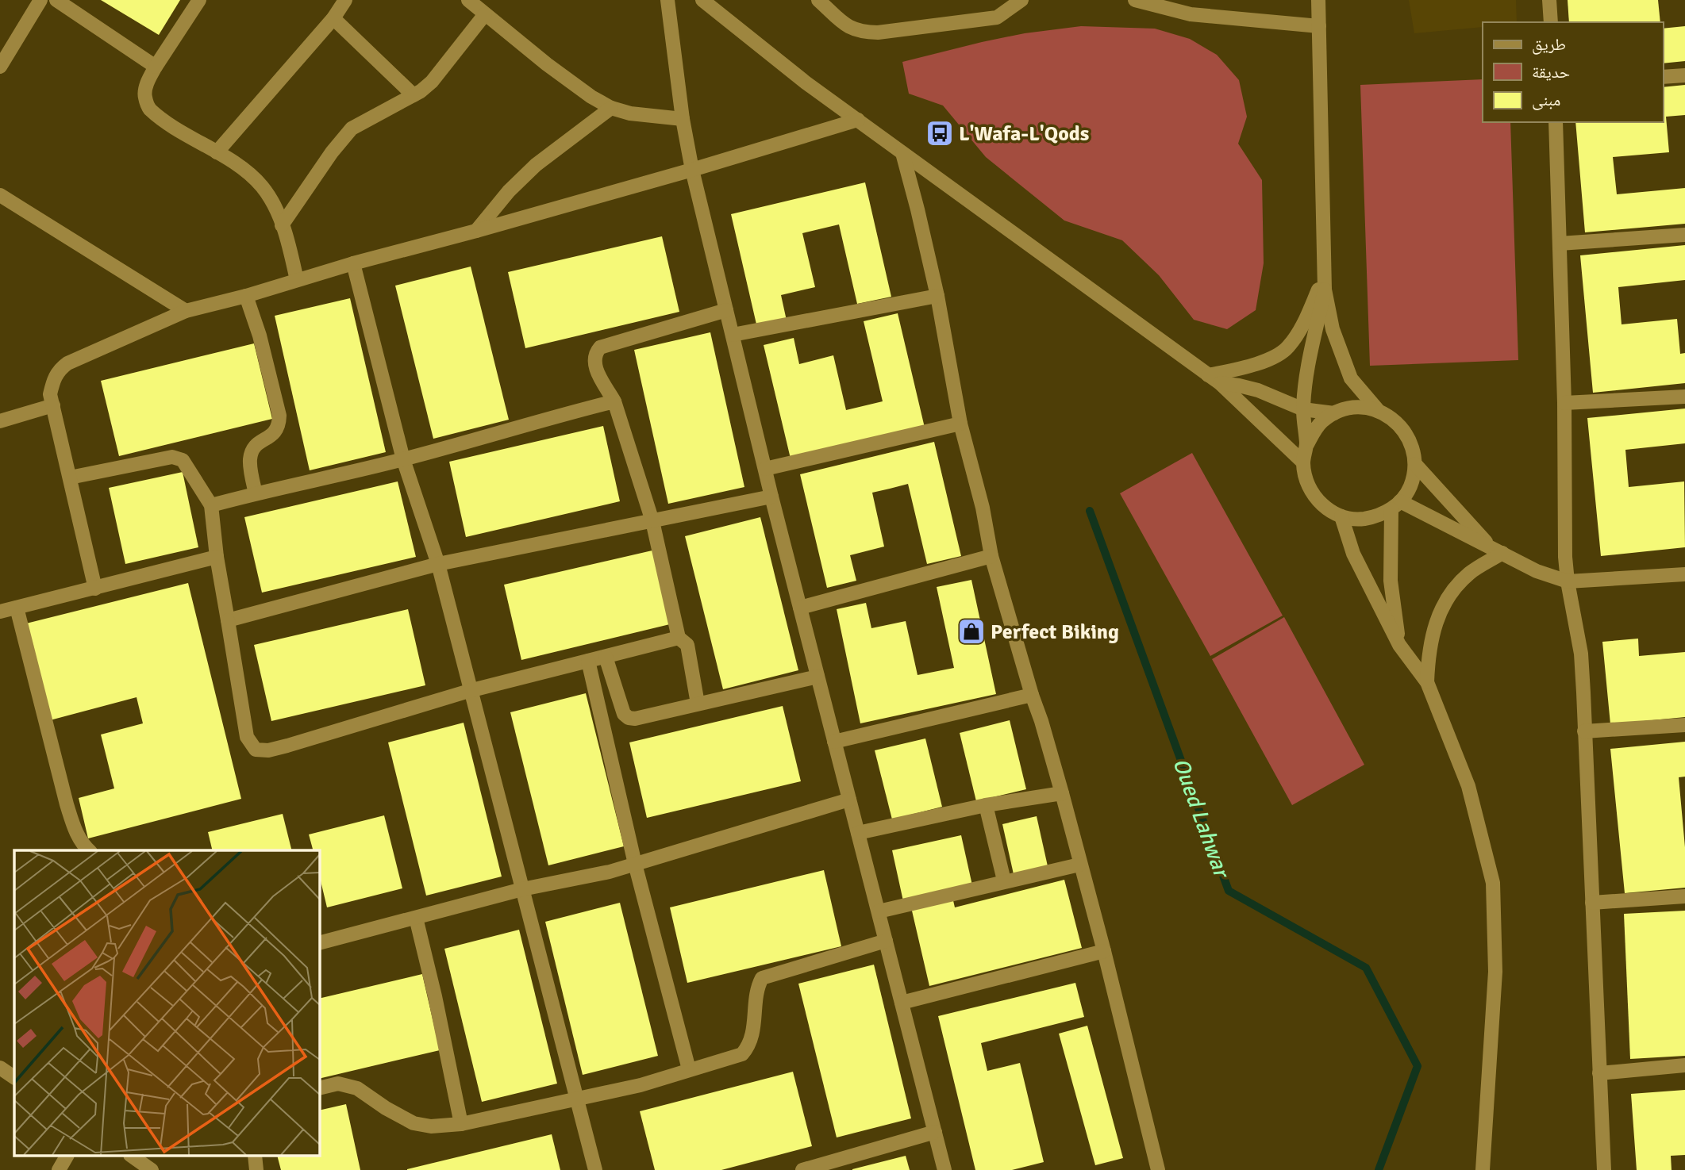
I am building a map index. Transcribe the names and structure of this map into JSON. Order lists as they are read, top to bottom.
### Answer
{
  "water": ["Oued Lahwar"],
  "places": {
    "bus stop": ["L'Wafa-L'Qods"],
    "shop": ["Perfect Biking"]
  },
  "legend": ["طريق", "حديقة", "مبنى"]
}
